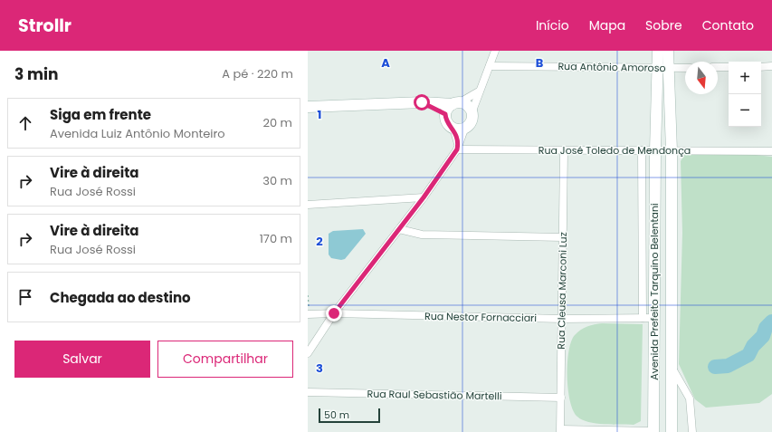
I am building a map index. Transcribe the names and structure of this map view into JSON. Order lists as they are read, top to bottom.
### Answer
{
  "streets": {
    "main road": ["Avenida Prefeito Tarquino Belentani"],
    "street": [
      "Rua Antônio Amoroso",
      "Rua José Toledo de Mendonça",
      "Rua Cleusa Marconi Luz",
      "Rua Nestor Fornacciari",
      "Rua Raul Sebastião Martelli"
    ]
  },
  "crossings": [
    ["Rua Antônio Amoroso", "Avenida Prefeito Tarquino Belentani"],
    ["Rua José Toledo de Mendonça", "Rua Cleusa Marconi Luz"],
    ["Rua José Toledo de Mendonça", "Avenida Prefeito Tarquino Belentani"],
    ["Rua Cleusa Marconi Luz", "Rua Nestor Fornacciari"],
    ["Rua Cleusa Marconi Luz", "Rua Raul Sebastião Martelli"],
    ["Avenida Prefeito Tarquino Belentani", "Rua Nestor Fornacciari"]
  ],
  "scale_bar": "50 m",
  "north": "bottom",
  "page": {
    "header": "Strollr",
    "nav": [
      "Início",
      "Mapa",
      "Sobre",
      "Contato"
    ],
    "heading": ["3 min", "A pé · 220 m"],
    "map_buttons": ["+", "−"],
    "list": [
      ["Siga em frente", "Avenida Luiz Antônio Monteiro", "20 m"],
      ["Vire à direita", "Rua José Rossi", "30 m"],
      ["Vire à direita", "Rua José Rossi", "170 m"],
      "Chegada ao destino"
    ],
    "buttons": ["Salvar", "Compartilhar"],
    "scale": "50 m"
  },
  "grid": {
    "columns": ["A", "B"],
    "rows": ["1", "2", "3"]
  }
}
